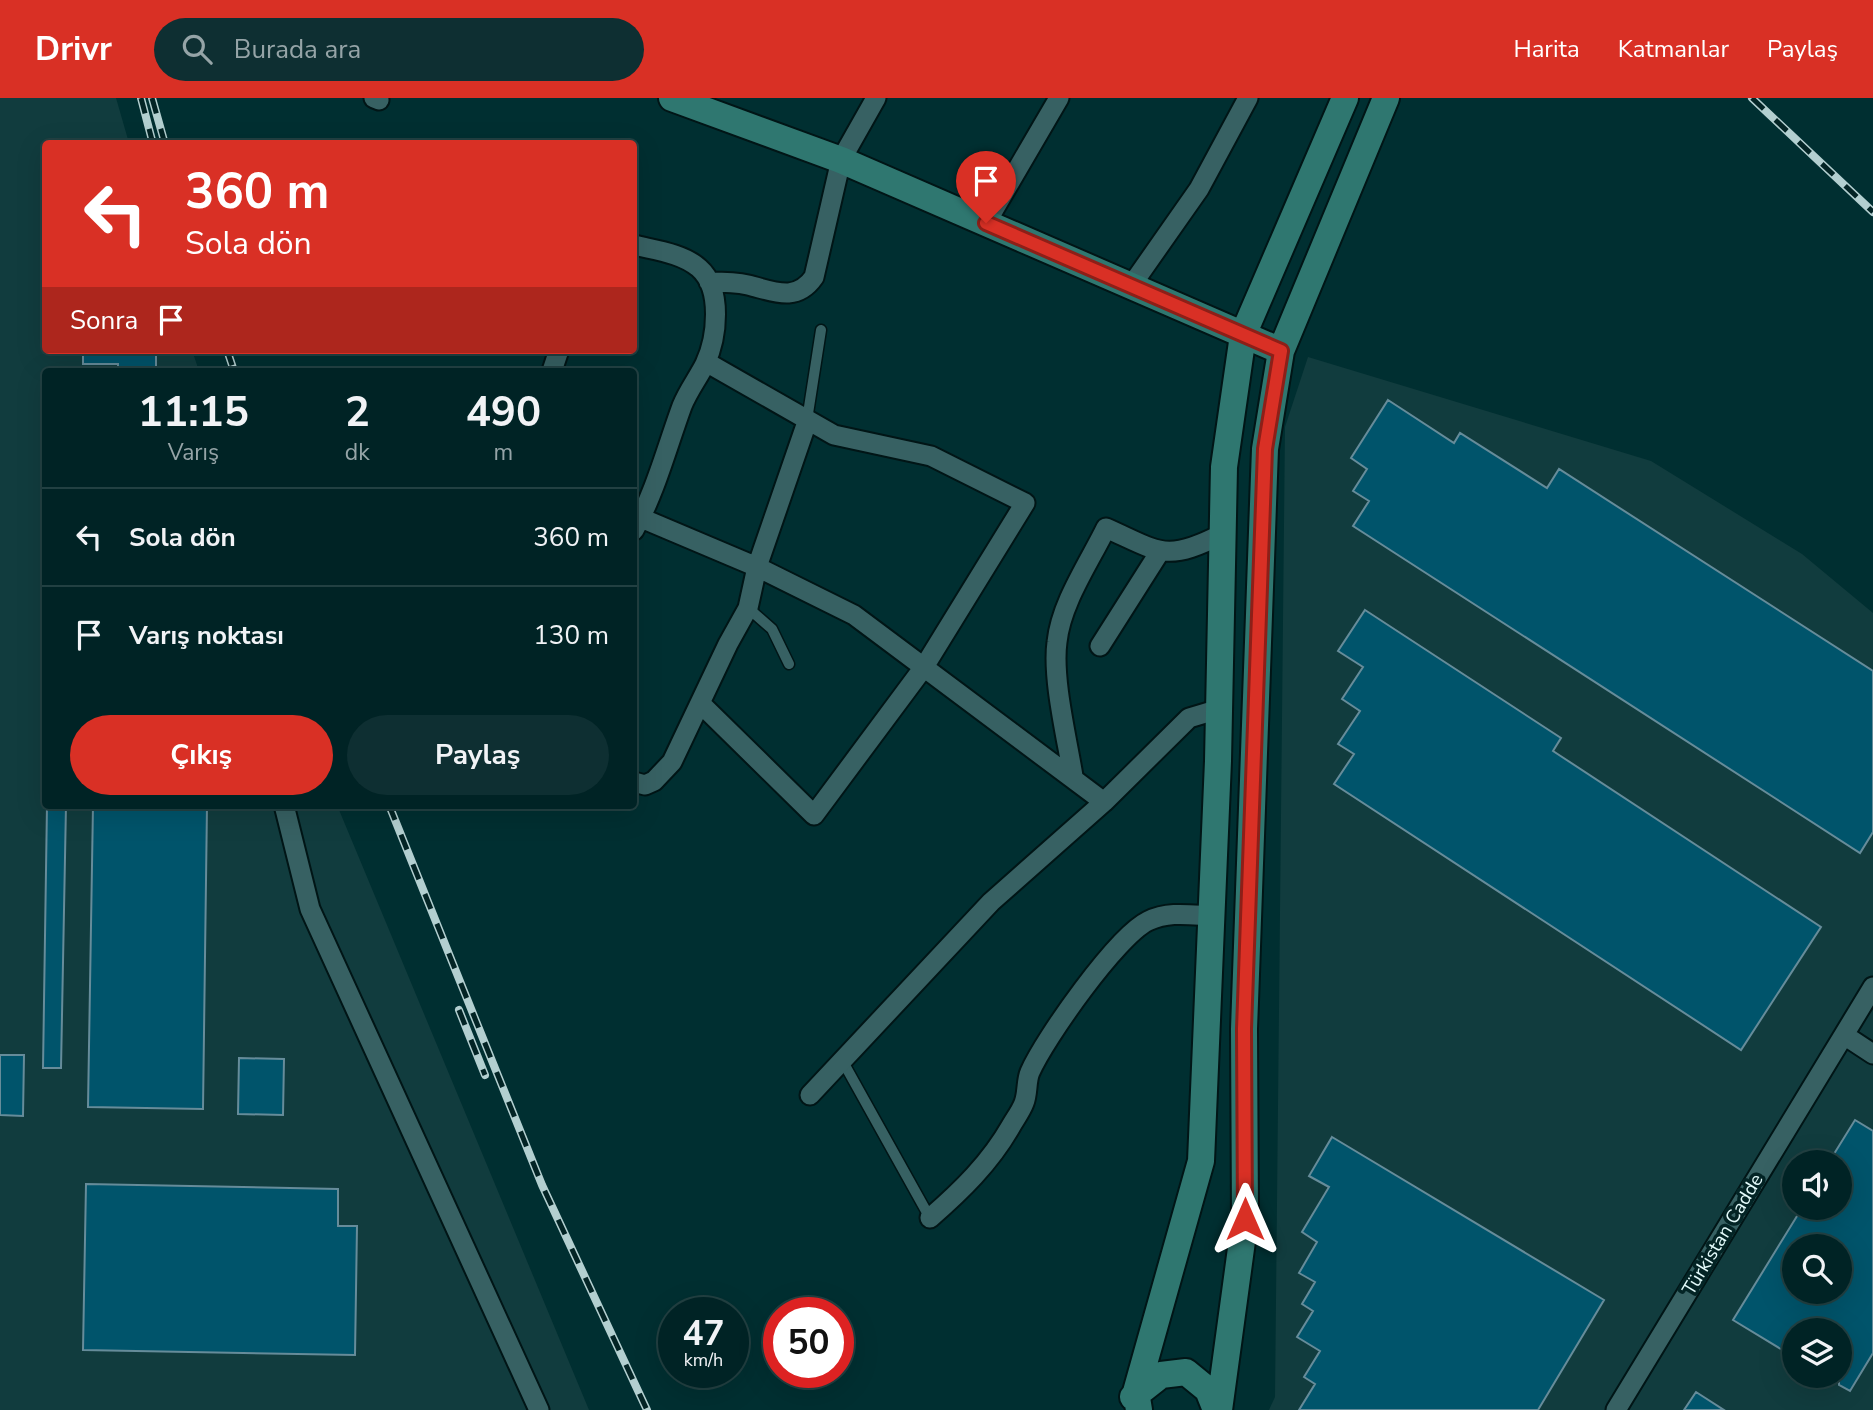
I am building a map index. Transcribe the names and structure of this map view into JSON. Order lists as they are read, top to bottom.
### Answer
{
  "streets": {
    "street": ["Türkistan Cadde"]
  },
  "page": {
    "header": "Drivr",
    "search": "Burada ara",
    "nav": ["Harita", "Katmanlar", "Paylaş"],
    "turn": ["360 m", "Sola dön"],
    "then": "Sonra",
    "eta": [
      "11:15",
      "Varış",
      "2",
      "dk",
      "490",
      "m"
    ],
    "list": [
      {
        "name": "Sola dön",
        "value": "360 m"
      },
      {
        "name": "Varış noktası",
        "value": "130 m"
      }
    ],
    "buttons": ["Çıkış", "Paylaş"],
    "speed": "47 km/h",
    "limit": "50"
  }
}
